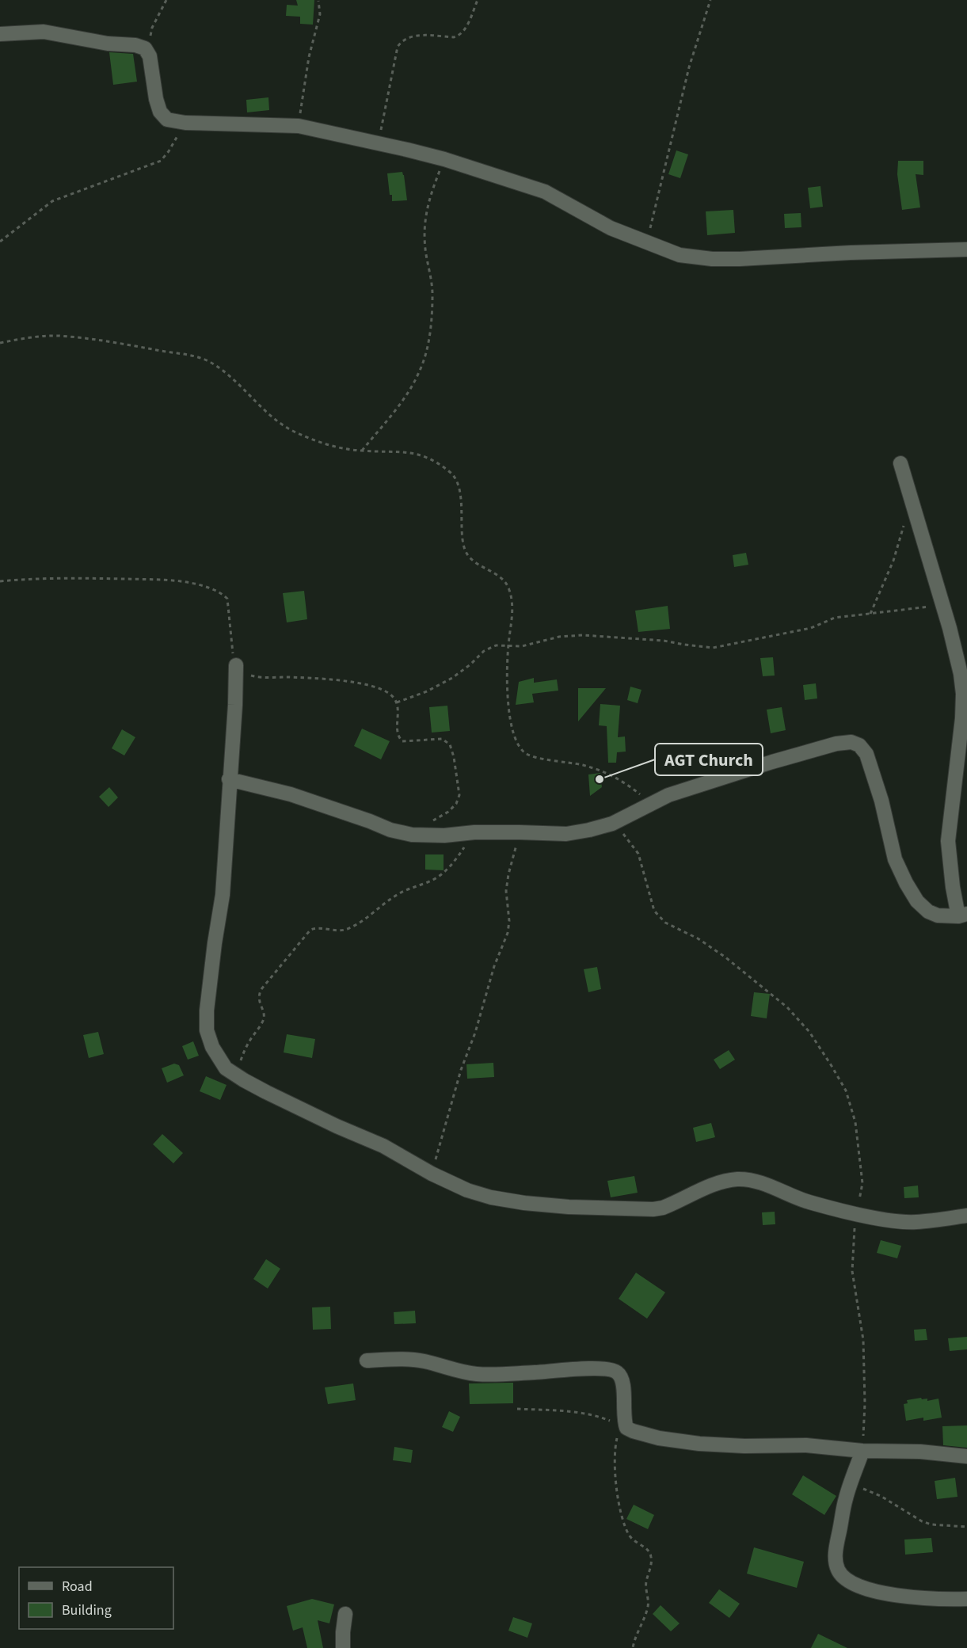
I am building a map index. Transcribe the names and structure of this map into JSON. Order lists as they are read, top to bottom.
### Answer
{
  "places": ["AGT Church"],
  "legend": ["Road", "Building"]
}
